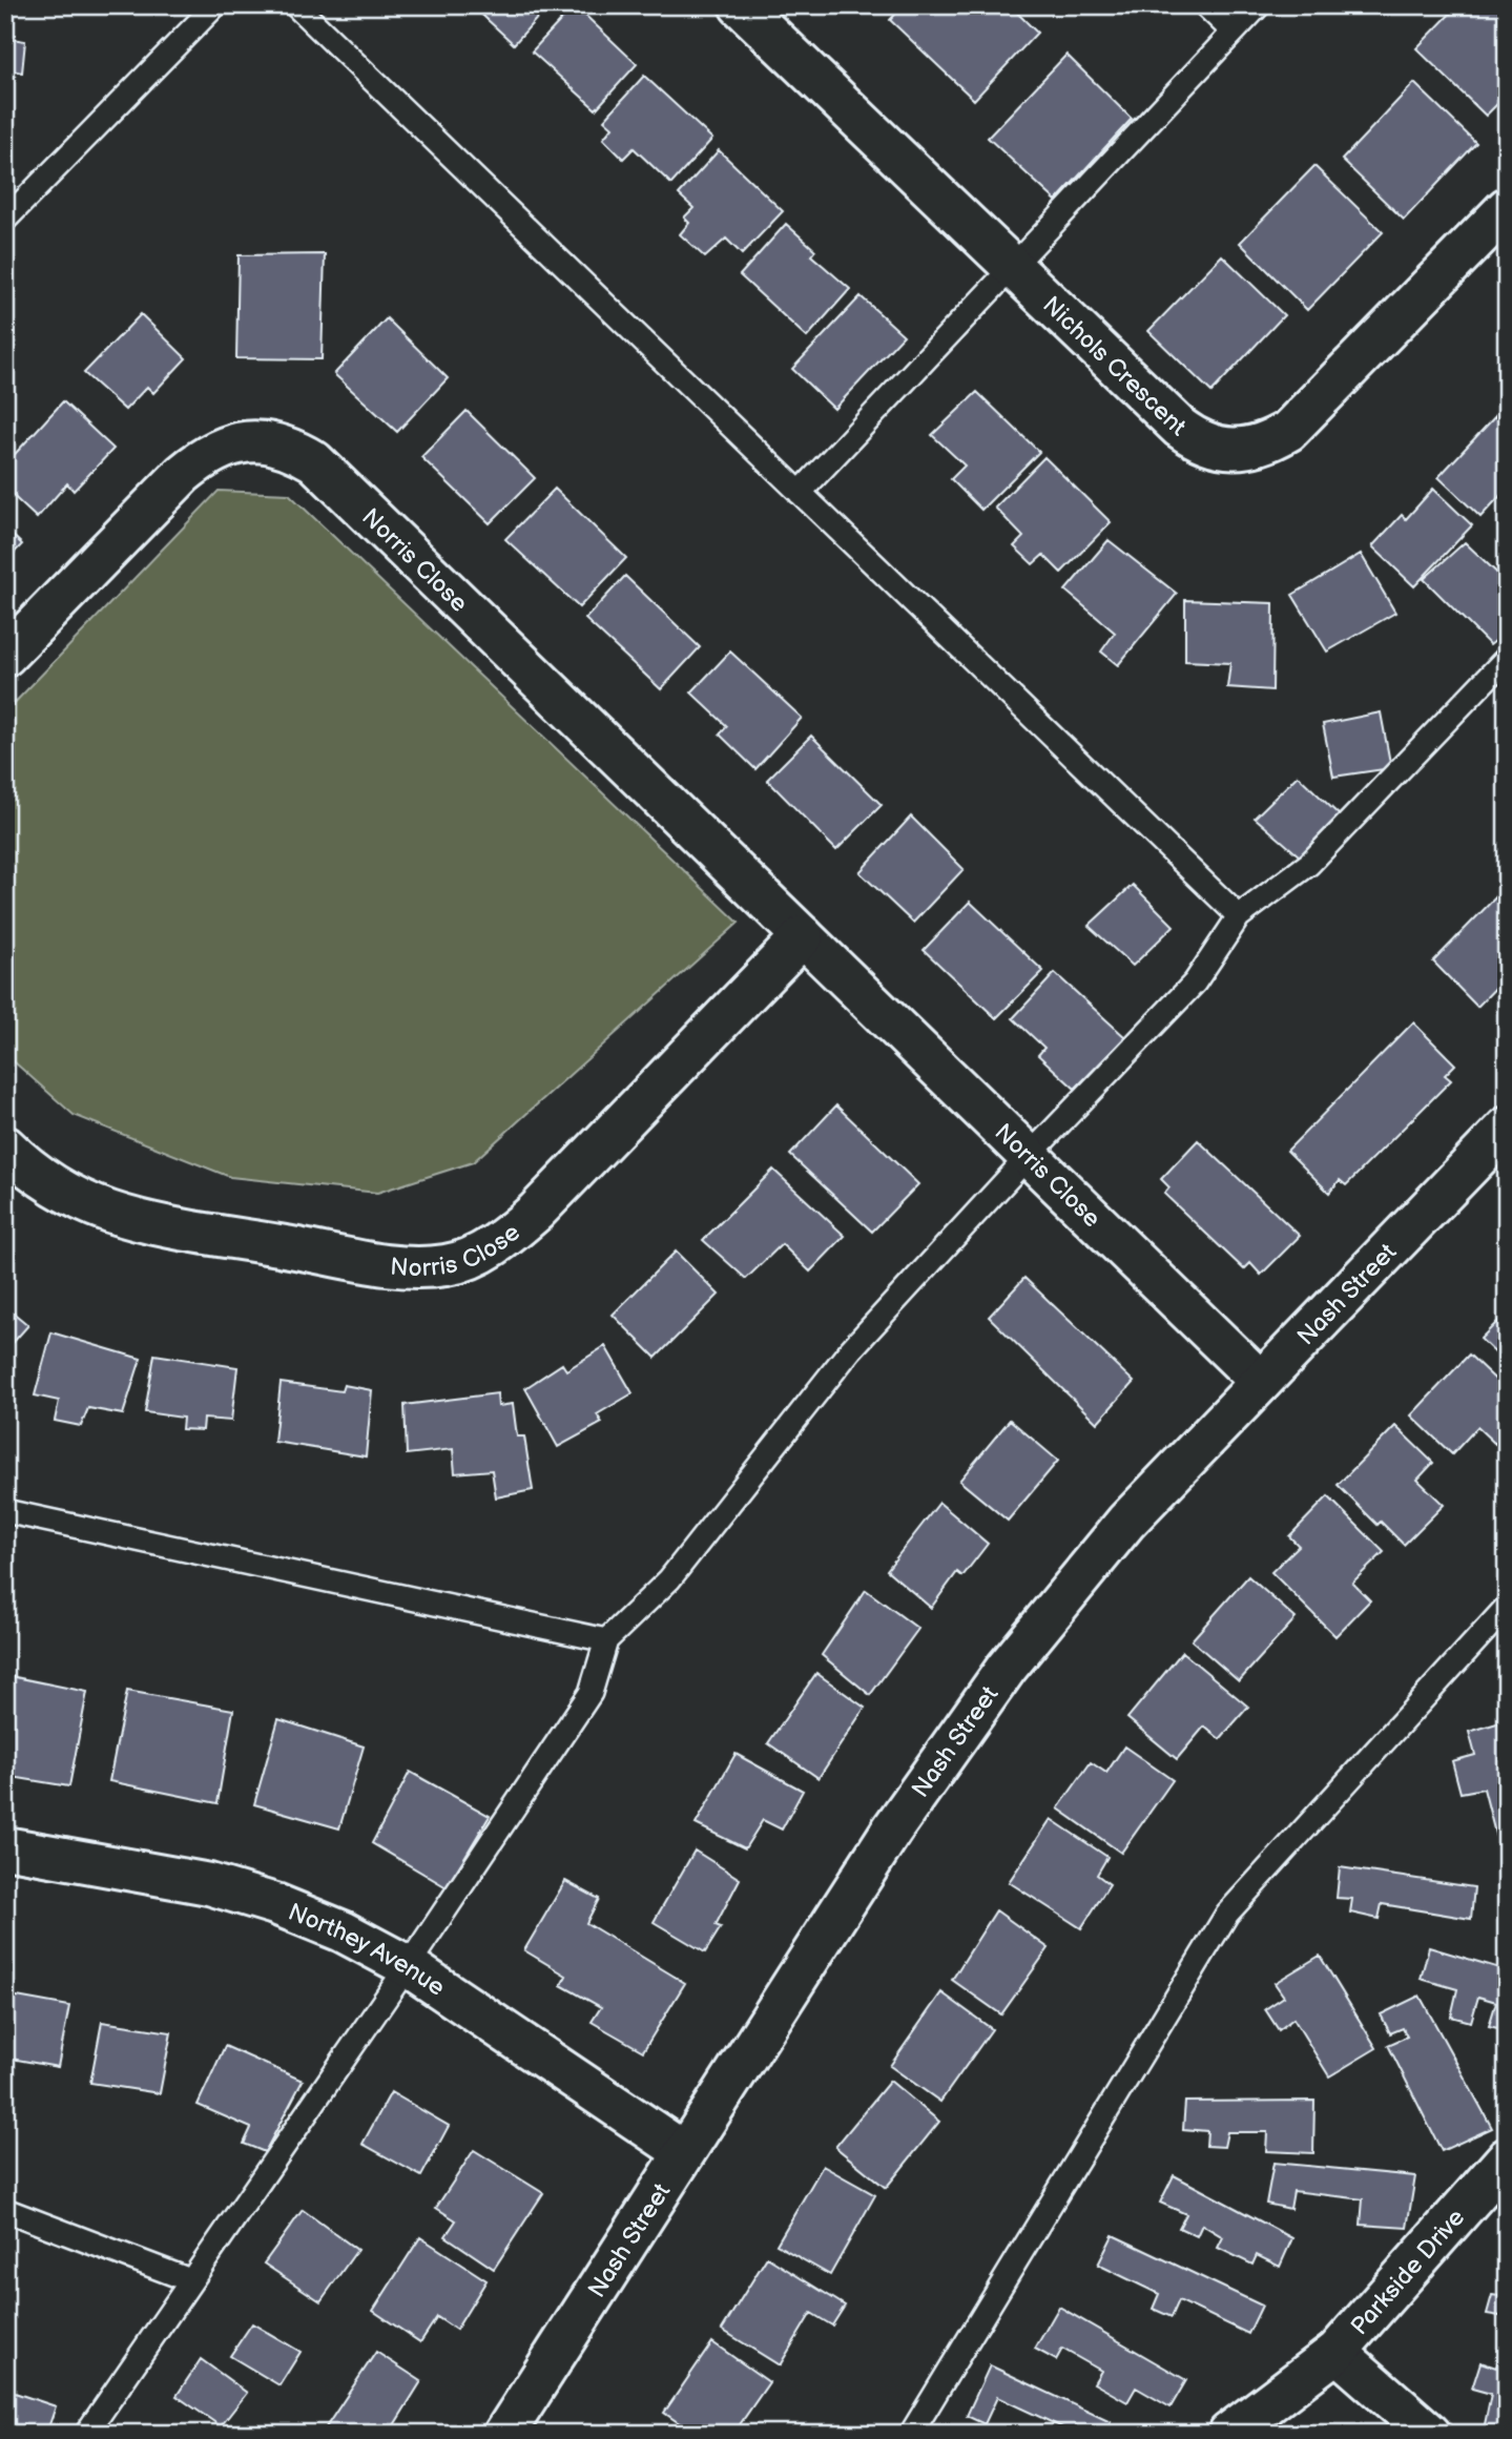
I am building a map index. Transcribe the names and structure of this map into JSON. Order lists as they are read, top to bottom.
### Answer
{
  "streets": {
    "street": [
      "Nichols Crescent",
      "Norris Close",
      "Nash Street",
      "Northey Avenue",
      "Parkside Drive"
    ]
  },
  "crossings": [
    ["Norris Close", "Nash Street"],
    ["Nash Street", "Northey Avenue"]
  ]
}
